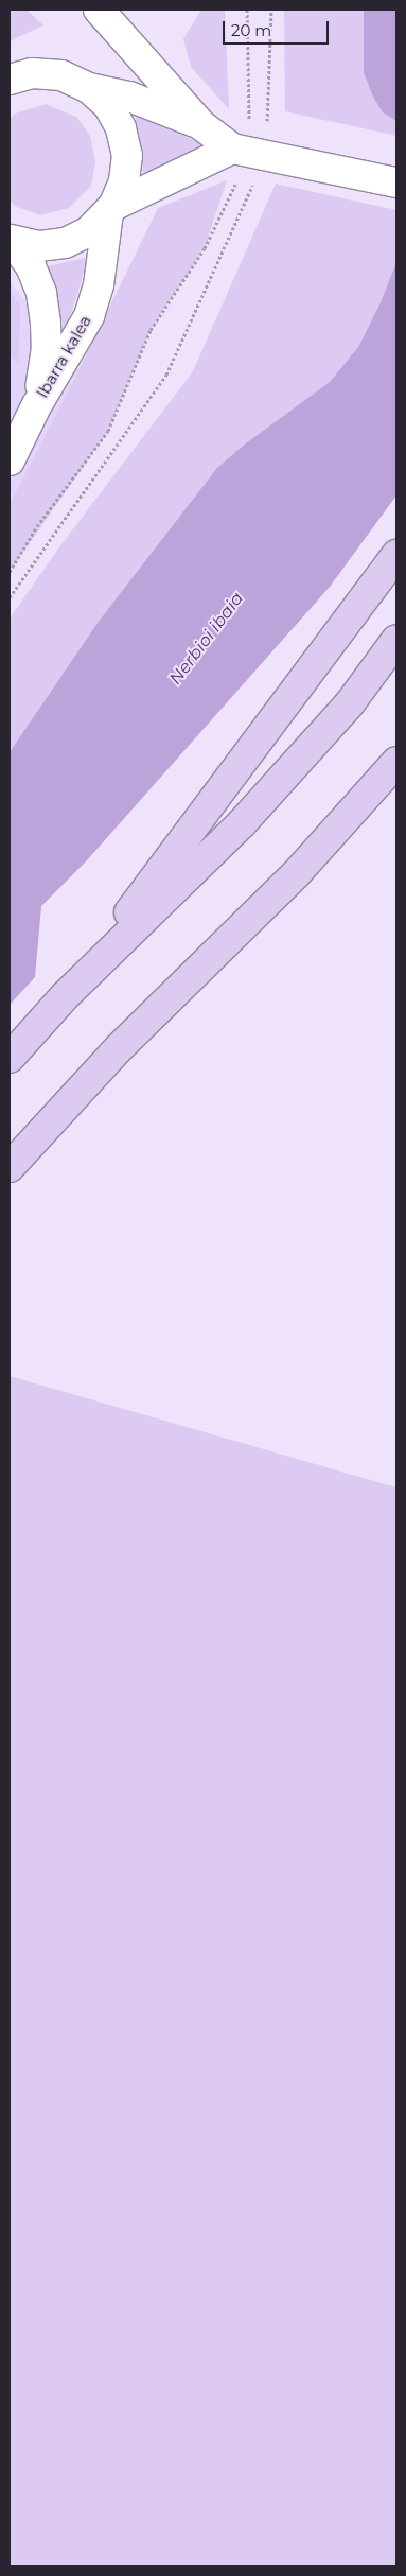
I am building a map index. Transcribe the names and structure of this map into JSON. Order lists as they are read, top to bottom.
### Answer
{
  "streets": {
    "street": ["Ibarra kalea"]
  },
  "water": ["Nerbioi ibaia"],
  "scale_bar": "20 m"
}
